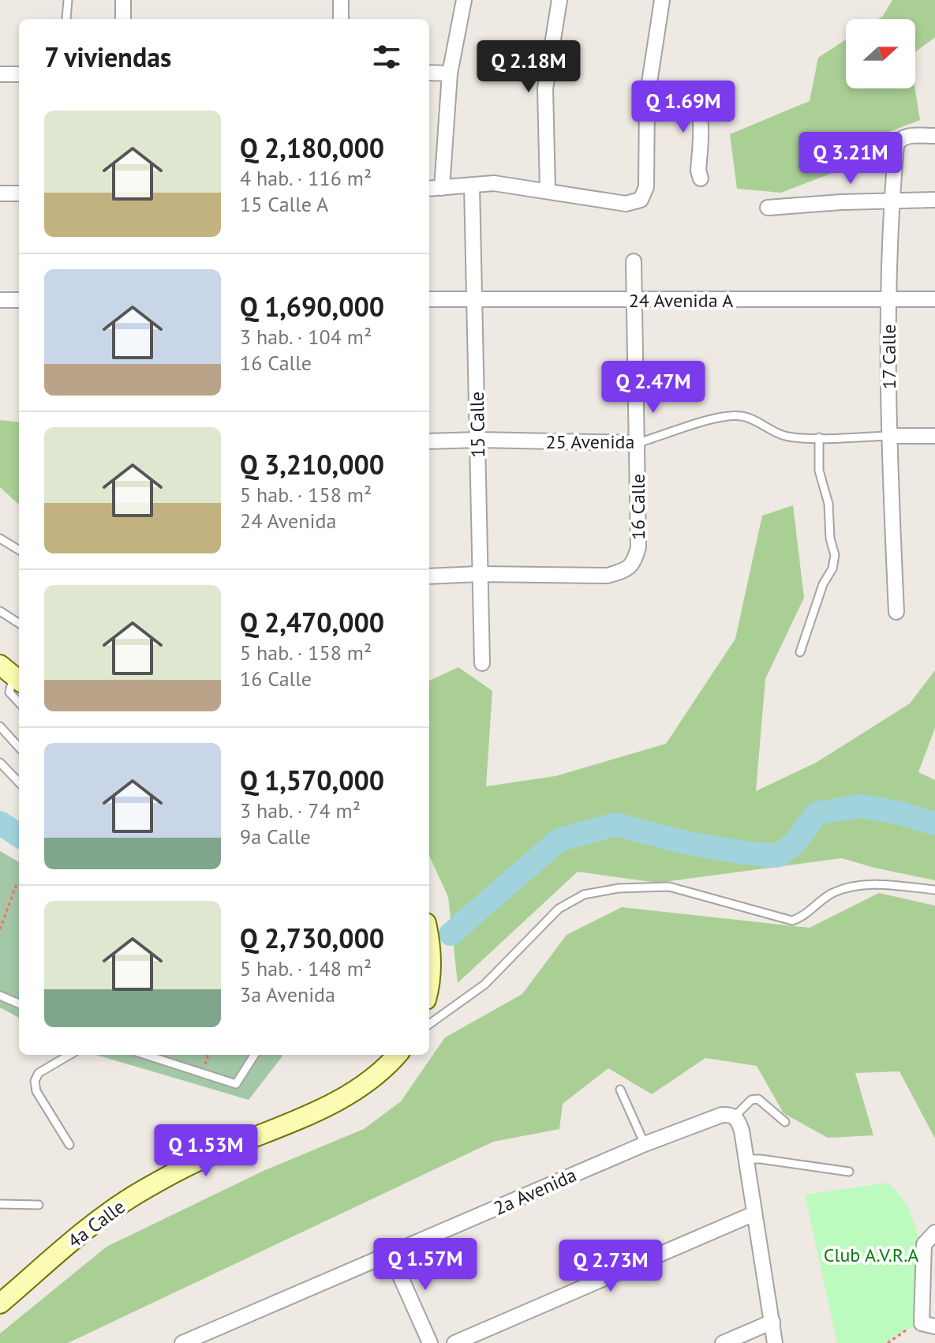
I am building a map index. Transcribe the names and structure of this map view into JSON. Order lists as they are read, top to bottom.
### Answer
{
  "streets": {
    "main road": ["4a Calle"],
    "street": [
      "24 Avenida A",
      "17 Calle",
      "15 Calle",
      "25 Avenida",
      "16 Calle",
      "2a Avenida"
    ]
  },
  "crossings": [
    ["24 Avenida A", "17 Calle"],
    ["24 Avenida A", "15 Calle"],
    ["24 Avenida A", "16 Calle"],
    ["17 Calle", "25 Avenida"],
    ["15 Calle", "25 Avenida"],
    ["15 Calle", "16 Calle"],
    ["25 Avenida", "16 Calle"]
  ],
  "parks": ["Club A.V.R.A"],
  "north": "right",
  "page": {
    "heading": "7 viviendas",
    "price": [
      "Q 2.18M",
      "Q 1.69M",
      "Q 3.21M",
      "Q 2.47M",
      "Q 1.53M",
      "Q 1.57M",
      "Q 2.73M"
    ],
    "list": [
      {
        "name": "Q 2,180,000",
        "note": "4 hab. · 116 m² · 15 Calle A"
      },
      {
        "name": "Q 1,690,000",
        "note": "3 hab. · 104 m² · 16 Calle"
      },
      {
        "name": "Q 3,210,000",
        "note": "5 hab. · 158 m² · 24 Avenida"
      },
      {
        "name": "Q 2,470,000",
        "note": "5 hab. · 158 m² · 16 Calle"
      },
      {
        "name": "Q 1,570,000",
        "note": "3 hab. · 74 m² · 9a Calle"
      },
      {
        "name": "Q 2,730,000",
        "note": "5 hab. · 148 m² · 3a Avenida"
      }
    ]
  }
}
